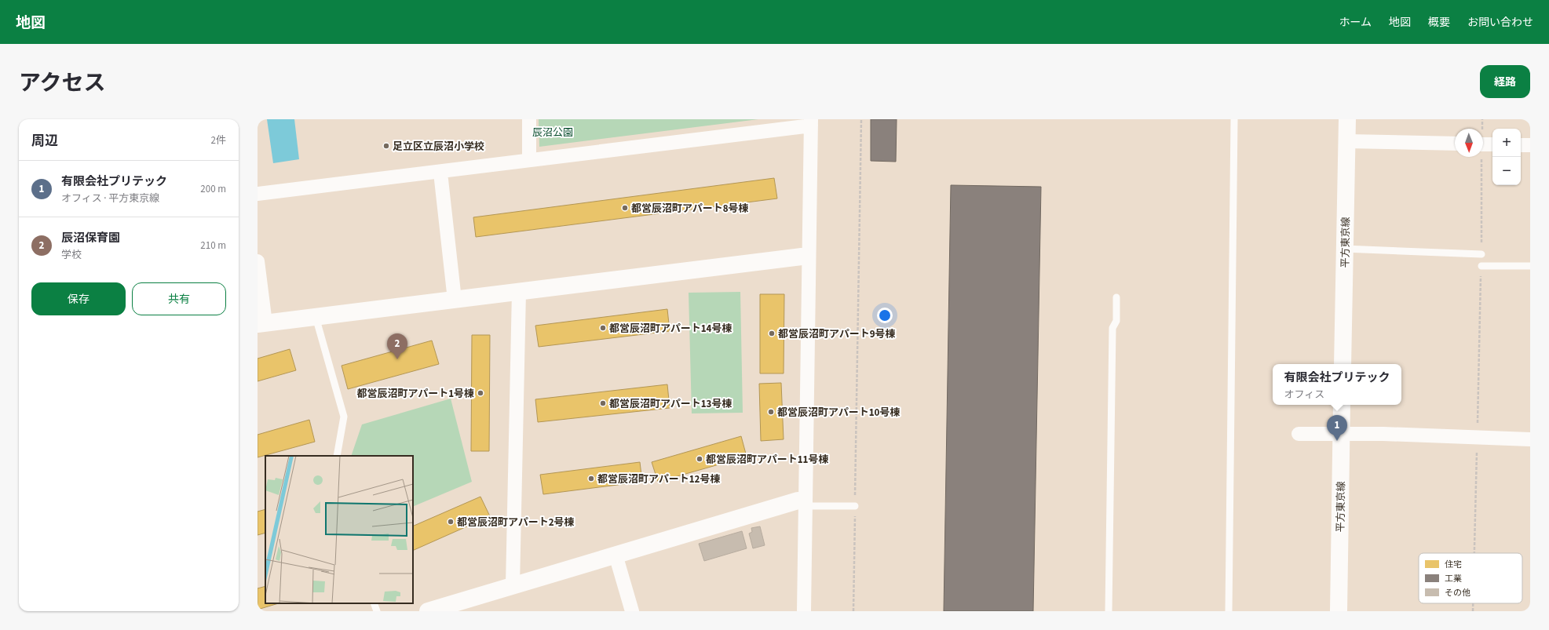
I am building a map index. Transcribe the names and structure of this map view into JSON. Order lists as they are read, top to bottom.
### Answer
{
  "streets": {
    "street": ["平方東京線"]
  },
  "parks": ["辰沼公園"],
  "places": [
    "足立区立辰沼小学校",
    "都営辰沼町アパート8号棟",
    "都営辰沼町アパート14号棟",
    "都営辰沼町アパート9号棟",
    "都営辰沼町アパート1号棟",
    "都営辰沼町アパート13号棟",
    "都営辰沼町アパート10号棟",
    "都営辰沼町アパート11号棟",
    "都営辰沼町アパート12号棟",
    "都営辰沼町アパート2号棟"
  ],
  "legend": ["住宅", "工業", "その他"],
  "north": "bottom",
  "page": {
    "header": "地図",
    "nav": [
      "ホーム",
      "地図",
      "概要",
      "お問い合わせ"
    ],
    "title": "アクセス",
    "buttons": [
      "経路",
      ["保存", "共有"]
    ],
    "heading": ["周辺", "2件"],
    "map_buttons": ["+", "−"],
    "list": [
      {
        "mark": "1",
        "name": "有限会社プリテック",
        "note": "オフィス · 平方東京線",
        "value": "200 m"
      },
      {
        "mark": "2",
        "name": "辰沼保育園",
        "note": "学校",
        "value": "210 m"
      }
    ],
    "pins": ["2", "1"],
    "popup": ["有限会社プリテック", "オフィス"]
  }
}
